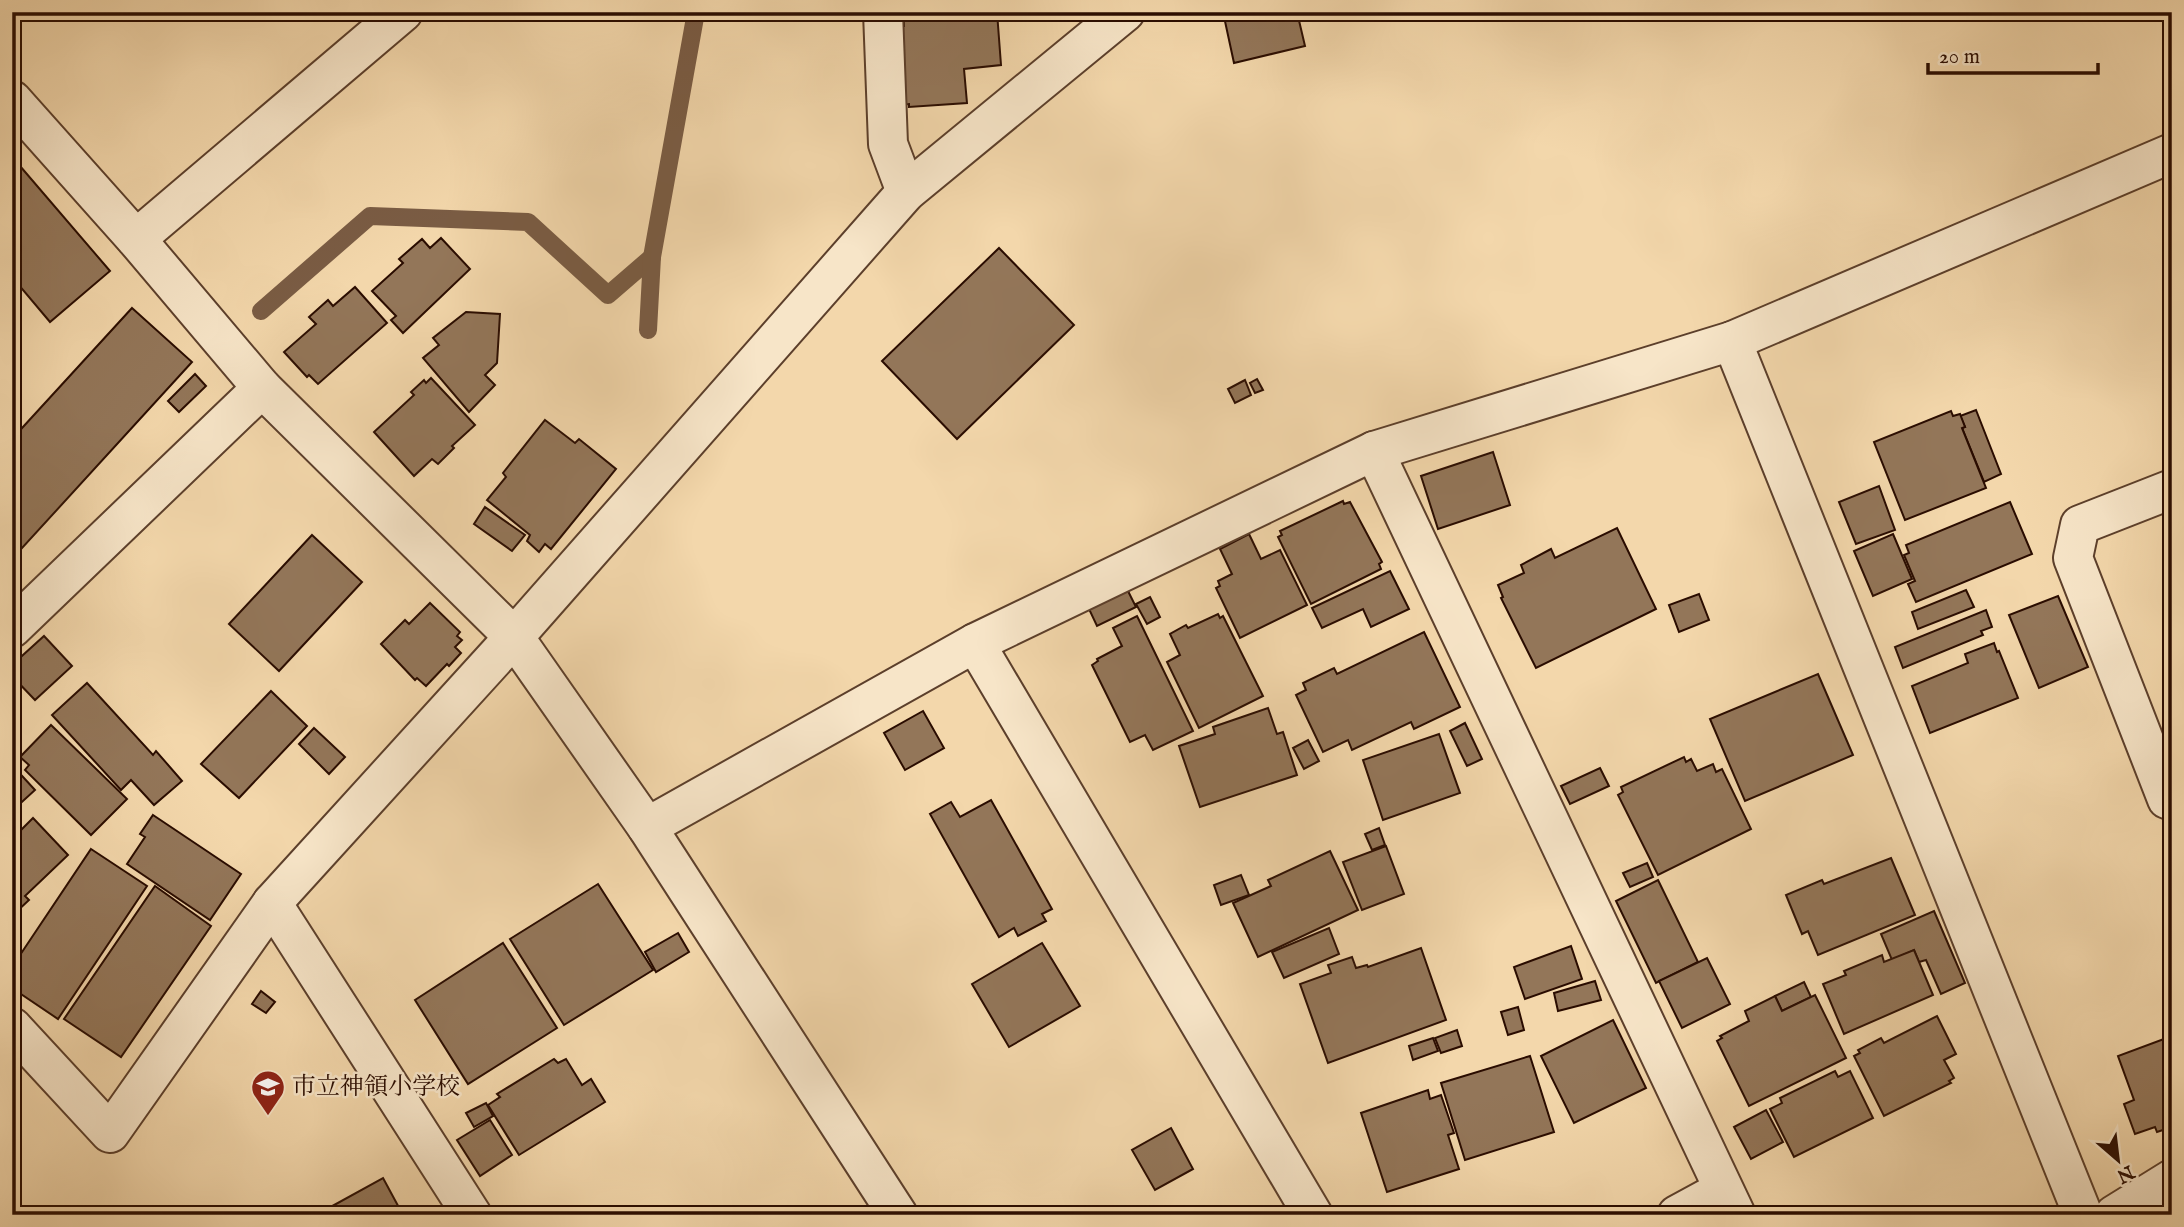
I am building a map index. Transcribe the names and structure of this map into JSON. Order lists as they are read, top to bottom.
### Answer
{
  "places": {
    "school or university": ["市立神領小学校"]
  },
  "scale_bar": "20 m",
  "north": "bottom right"
}
